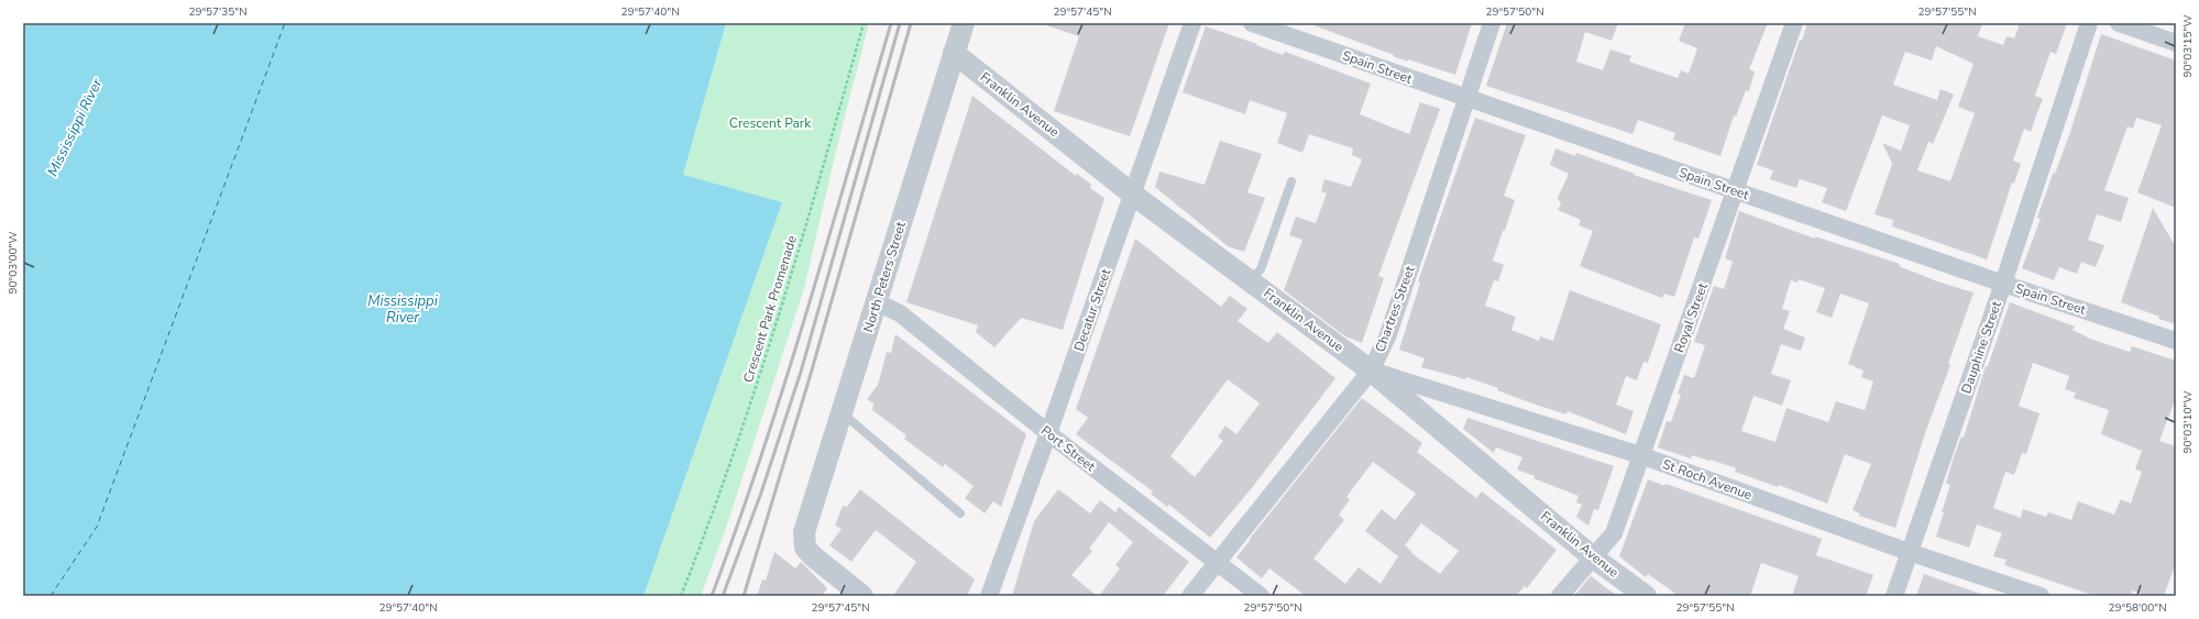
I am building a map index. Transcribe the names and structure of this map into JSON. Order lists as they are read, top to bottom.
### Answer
{
  "streets": {
    "street": [
      "Spain Street",
      "Franklin Avenue",
      "North Peters Street",
      "Chartres Street",
      "Decatur Street",
      "Royal Street",
      "Dauphine Street",
      "Port Street",
      "St Roch Avenue"
    ],
    "path": ["Crescent Park Promenade"]
  },
  "crossings": [
    ["Spain Street", "Chartres Street"],
    ["Spain Street", "Royal Street"],
    ["Spain Street", "Dauphine Street"],
    ["Franklin Avenue", "North Peters Street"],
    ["Franklin Avenue", "Chartres Street"],
    ["Franklin Avenue", "Decatur Street"],
    ["Franklin Avenue", "Royal Street"],
    ["Franklin Avenue", "St Roch Avenue"],
    ["North Peters Street", "Port Street"],
    ["Chartres Street", "Port Street"],
    ["Chartres Street", "St Roch Avenue"],
    ["Decatur Street", "Port Street"],
    ["Royal Street", "St Roch Avenue"],
    ["Dauphine Street", "St Roch Avenue"]
  ],
  "water": ["Mississippi River"],
  "parks": ["Crescent Park"],
  "coordinates": [
    "29°57'35\"N",
    "29°57'40\"N",
    "29°57'45\"N",
    "29°57'50\"N",
    "29°57'55\"N",
    "90°03'15\"W",
    "90°03'00\"W",
    "90°03'10\"W",
    "29°58'00\"N"
  ]
}
